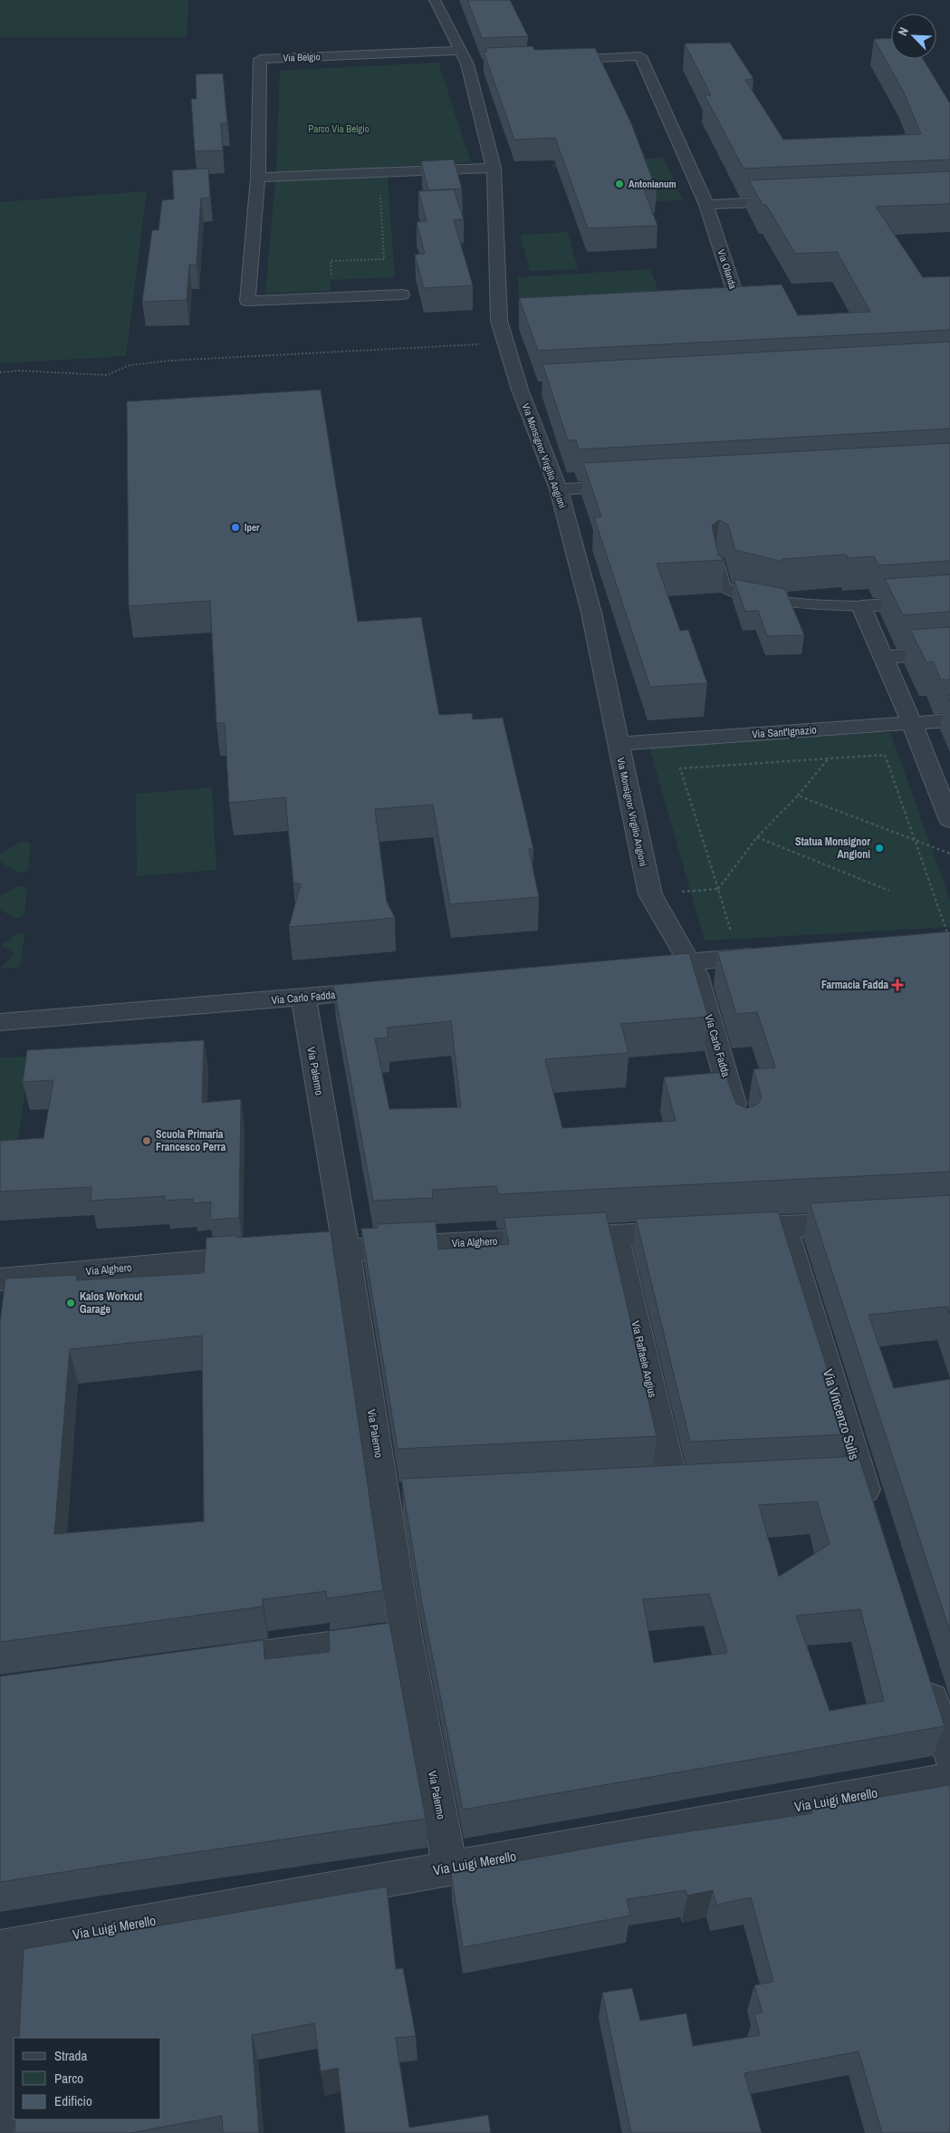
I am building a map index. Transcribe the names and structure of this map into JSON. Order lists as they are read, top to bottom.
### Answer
{
  "streets": {
    "street": [
      "Via Belgio",
      "Via Olanda",
      "Via Monsignor Virgilio Angioni",
      "Via Sant'Ignazio",
      "Via Carlo Fadda",
      "Via Palermo",
      "Via Alghero",
      "Via Raffaele Angius",
      "Via Vincenzo Sulis",
      "Via Luigi Merello"
    ]
  },
  "crossings": [
    ["Via Belgio", "Via Monsignor Virgilio Angioni"],
    ["Via Monsignor Virgilio Angioni", "Via Sant'Ignazio"],
    ["Via Monsignor Virgilio Angioni", "Via Carlo Fadda"],
    ["Via Carlo Fadda", "Via Palermo"],
    ["Via Palermo", "Via Alghero"],
    ["Via Palermo", "Via Luigi Merello"],
    ["Via Alghero", "Via Raffaele Angius"]
  ],
  "parks": ["Parco Via Belgio"],
  "places": {
    "other": [
      "Antonianum",
      "Iper",
      "Statua Monsignor Angioni",
      "Scuola Primaria Francesco Perra",
      "Kalos Workout Garage"
    ],
    "health": ["Farmacia Fadda"]
  },
  "legend": ["Strada", "Parco", "Edificio"],
  "north": "top left"
}
